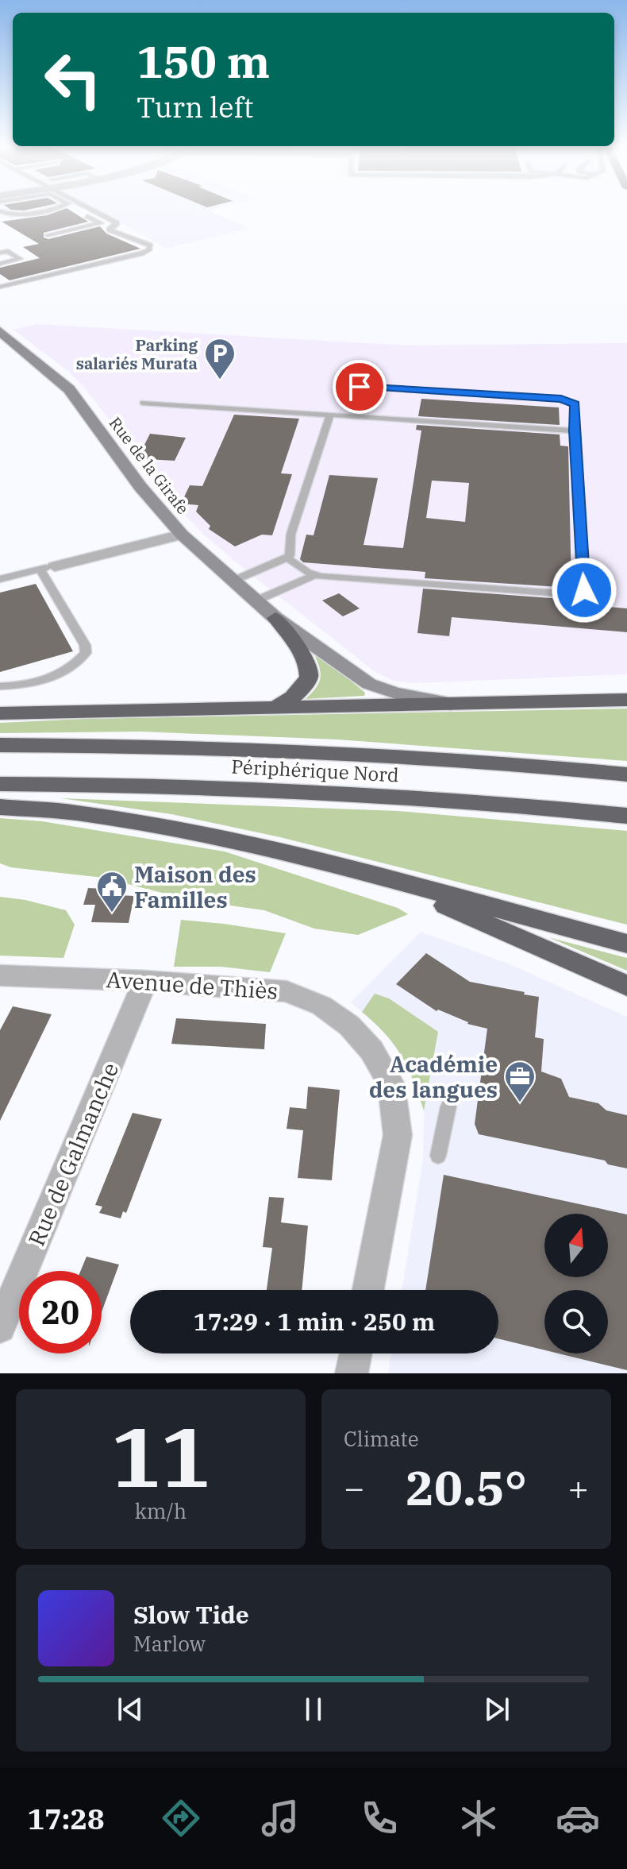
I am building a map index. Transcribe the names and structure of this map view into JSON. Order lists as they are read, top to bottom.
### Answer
{
  "streets": {
    "highway": ["Périphérique Nord"],
    "street": ["Rue de la Girafe", "Avenue de Thiès", "Rue de Galmanche"]
  },
  "crossings": [
    ["Avenue de Thiès", "Rue de Galmanche"]
  ],
  "places": {
    "parking": ["Parking salariés Murata"],
    "public building": ["Maison des Familles"],
    "office": ["Académie des langues"]
  },
  "north": "top",
  "page": {
    "turn": ["150 m", "Turn left"],
    "limit": "20",
    "trip": "17:29 · 1 min · 250 m",
    "tile": [
      ["11", "km/h"],
      "Climate"
    ],
    "heat": ["−", "20.5°", "+"],
    "song": ["Slow Tide", "Marlow"],
    "tabs": "17:28"
  }
}
